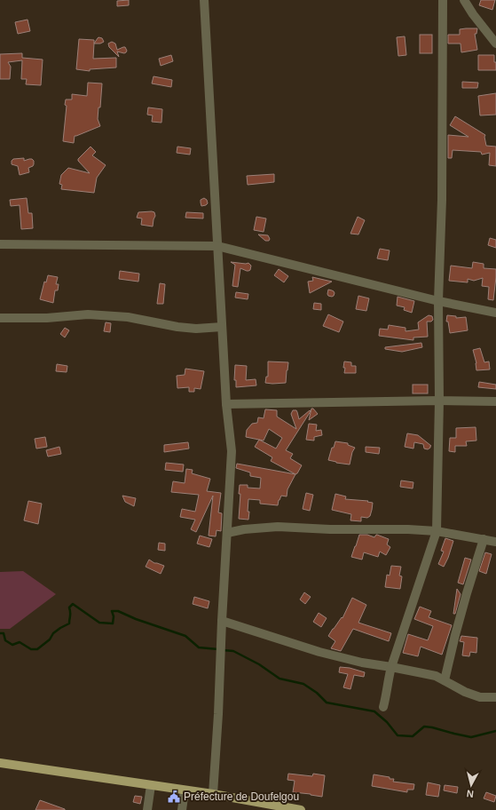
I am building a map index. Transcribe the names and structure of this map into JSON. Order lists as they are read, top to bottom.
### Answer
{
  "places": {
    "public building": ["Préfecture de Doufelgou"]
  },
  "north": "bottom"
}
